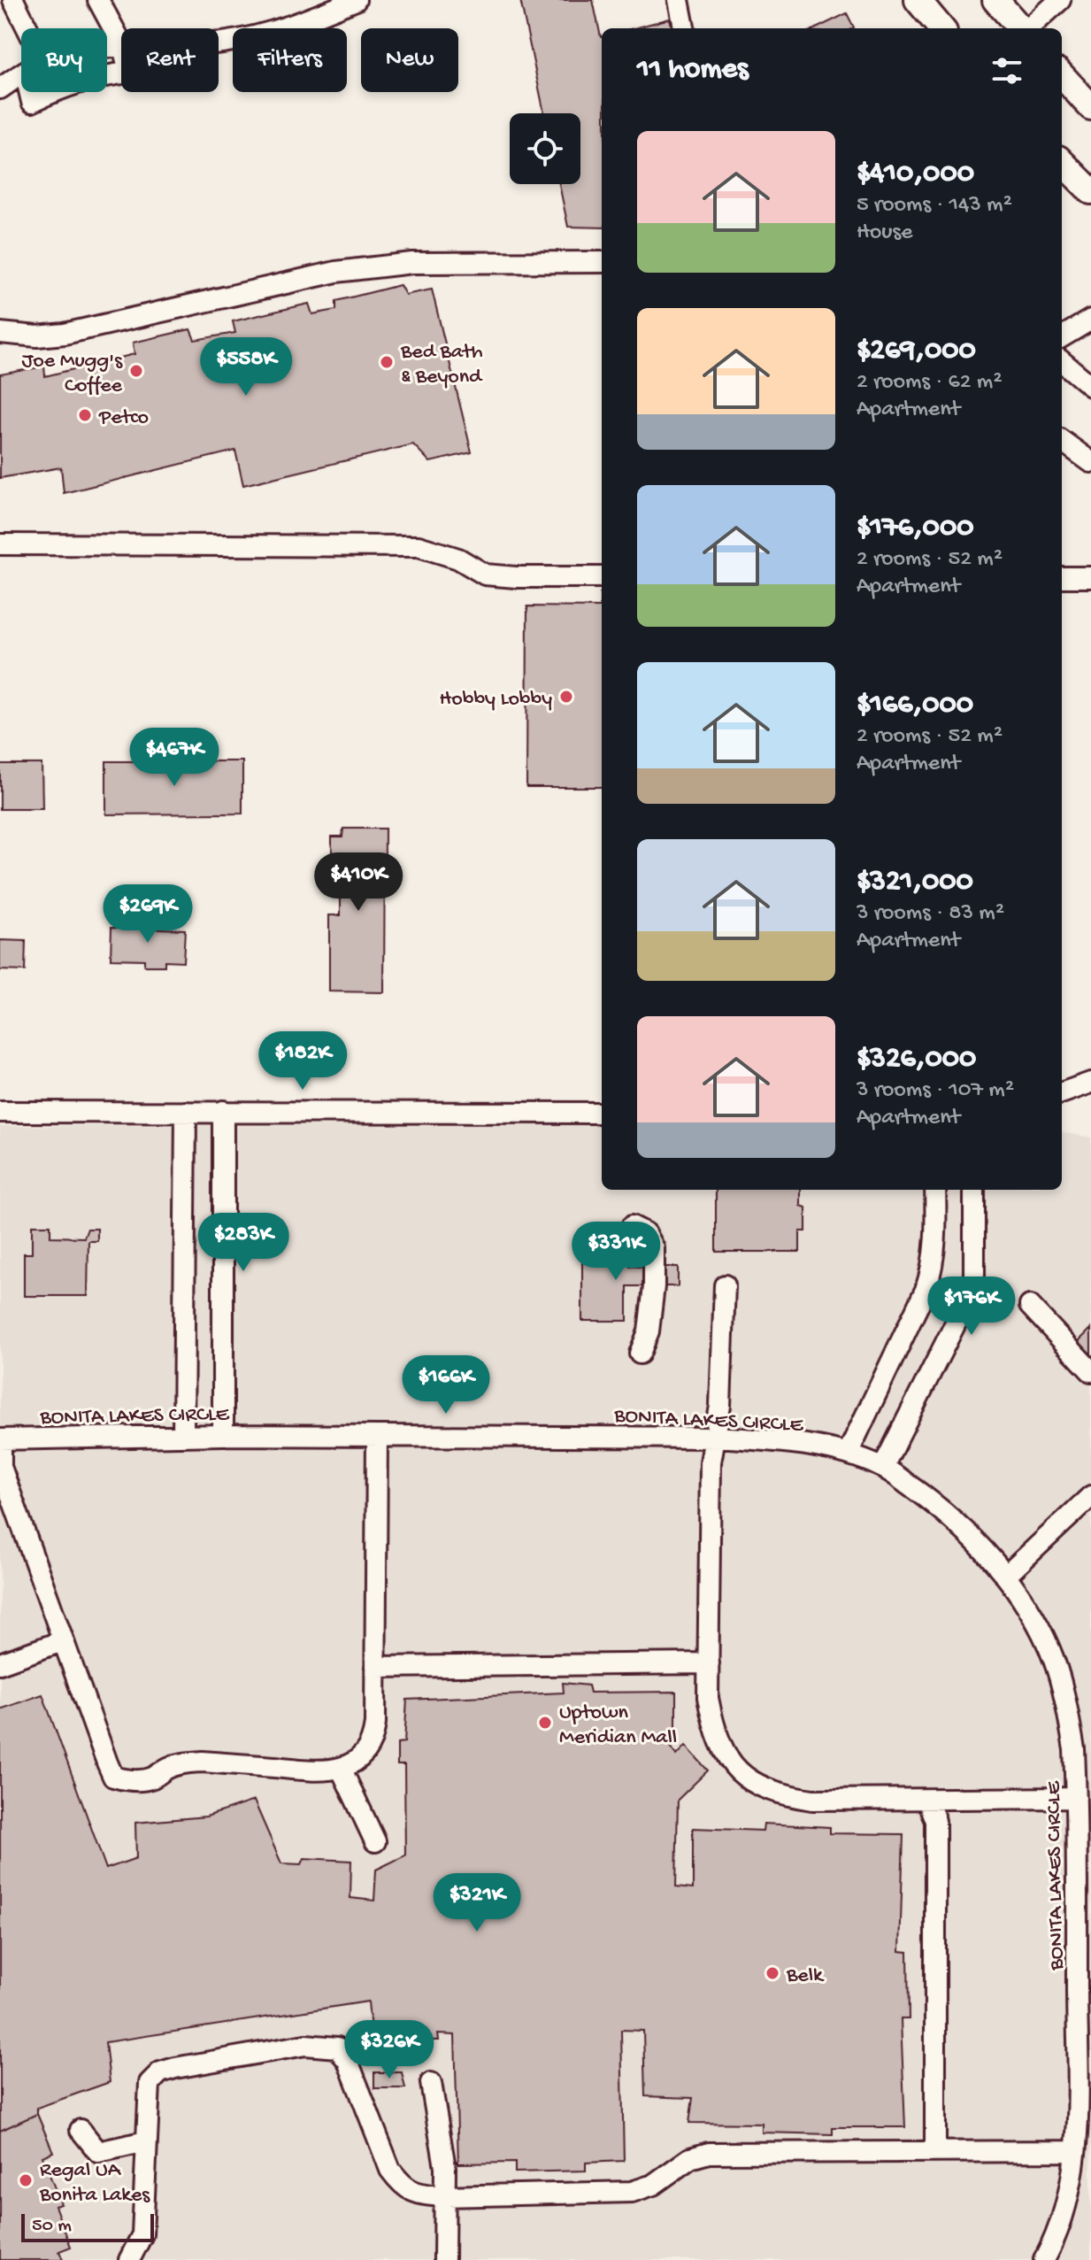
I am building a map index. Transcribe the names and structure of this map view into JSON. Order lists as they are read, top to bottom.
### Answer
{
  "streets": {
    "street": ["BONITA LAKES CIRCLE"]
  },
  "places": [
    "Bed Bath & Beyond",
    "Joe Mugg's Coffee",
    "Petco",
    "Hobby Lobby",
    "Uptown Meridian Mall",
    "Belk",
    "Regal UA Bonita Lakes"
  ],
  "scale_bar": "50 m",
  "page": {
    "chip": [
      "Buy",
      "Rent",
      "Filters",
      "New"
    ],
    "heading": "11 homes",
    "list": [
      {
        "name": "$410,000",
        "note": "5 rooms · 143 m² · House"
      },
      {
        "name": "$269,000",
        "note": "2 rooms · 62 m² · Apartment"
      },
      {
        "name": "$176,000",
        "note": "2 rooms · 52 m² · Apartment"
      },
      {
        "name": "$166,000",
        "note": "2 rooms · 52 m² · Apartment"
      },
      {
        "name": "$321,000",
        "note": "3 rooms · 83 m² · Apartment"
      },
      {
        "name": "$326,000",
        "note": "3 rooms · 107 m² · Apartment"
      }
    ],
    "price": [
      "$558K",
      "$467K",
      "$410K",
      "$269K",
      "$182K",
      "$283K",
      "$331K",
      "$176K",
      "$166K",
      "$321K",
      "$326K"
    ],
    "scale": "50 m"
  }
}
